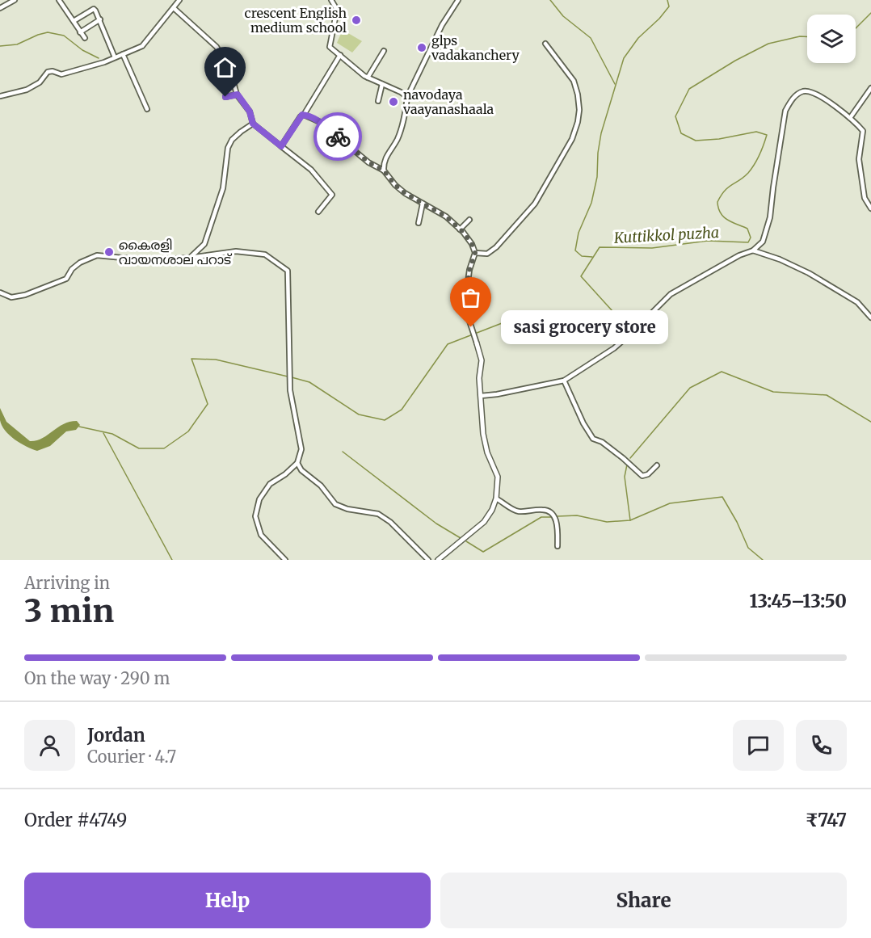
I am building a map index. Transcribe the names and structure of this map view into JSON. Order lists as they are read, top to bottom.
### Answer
{
  "water": ["Kuttikkol puzha"],
  "places": [
    "crescent English medium school",
    "glps vadakanchery",
    "navodaya vaayanashaala",
    "കൈരളി വായനശാല പറാട്",
    "sasi grocery store"
  ],
  "page": {
    "bubble": "sasi grocery store",
    "heading": ["3 min", "Arriving in", "13:45–13:50"],
    "panel": [
      "Jordan",
      "Courier · 4.7",
      "Order #4749",
      "₹747"
    ],
    "bar": "On the way · 290 m",
    "buttons": ["Help", "Share"]
  }
}
